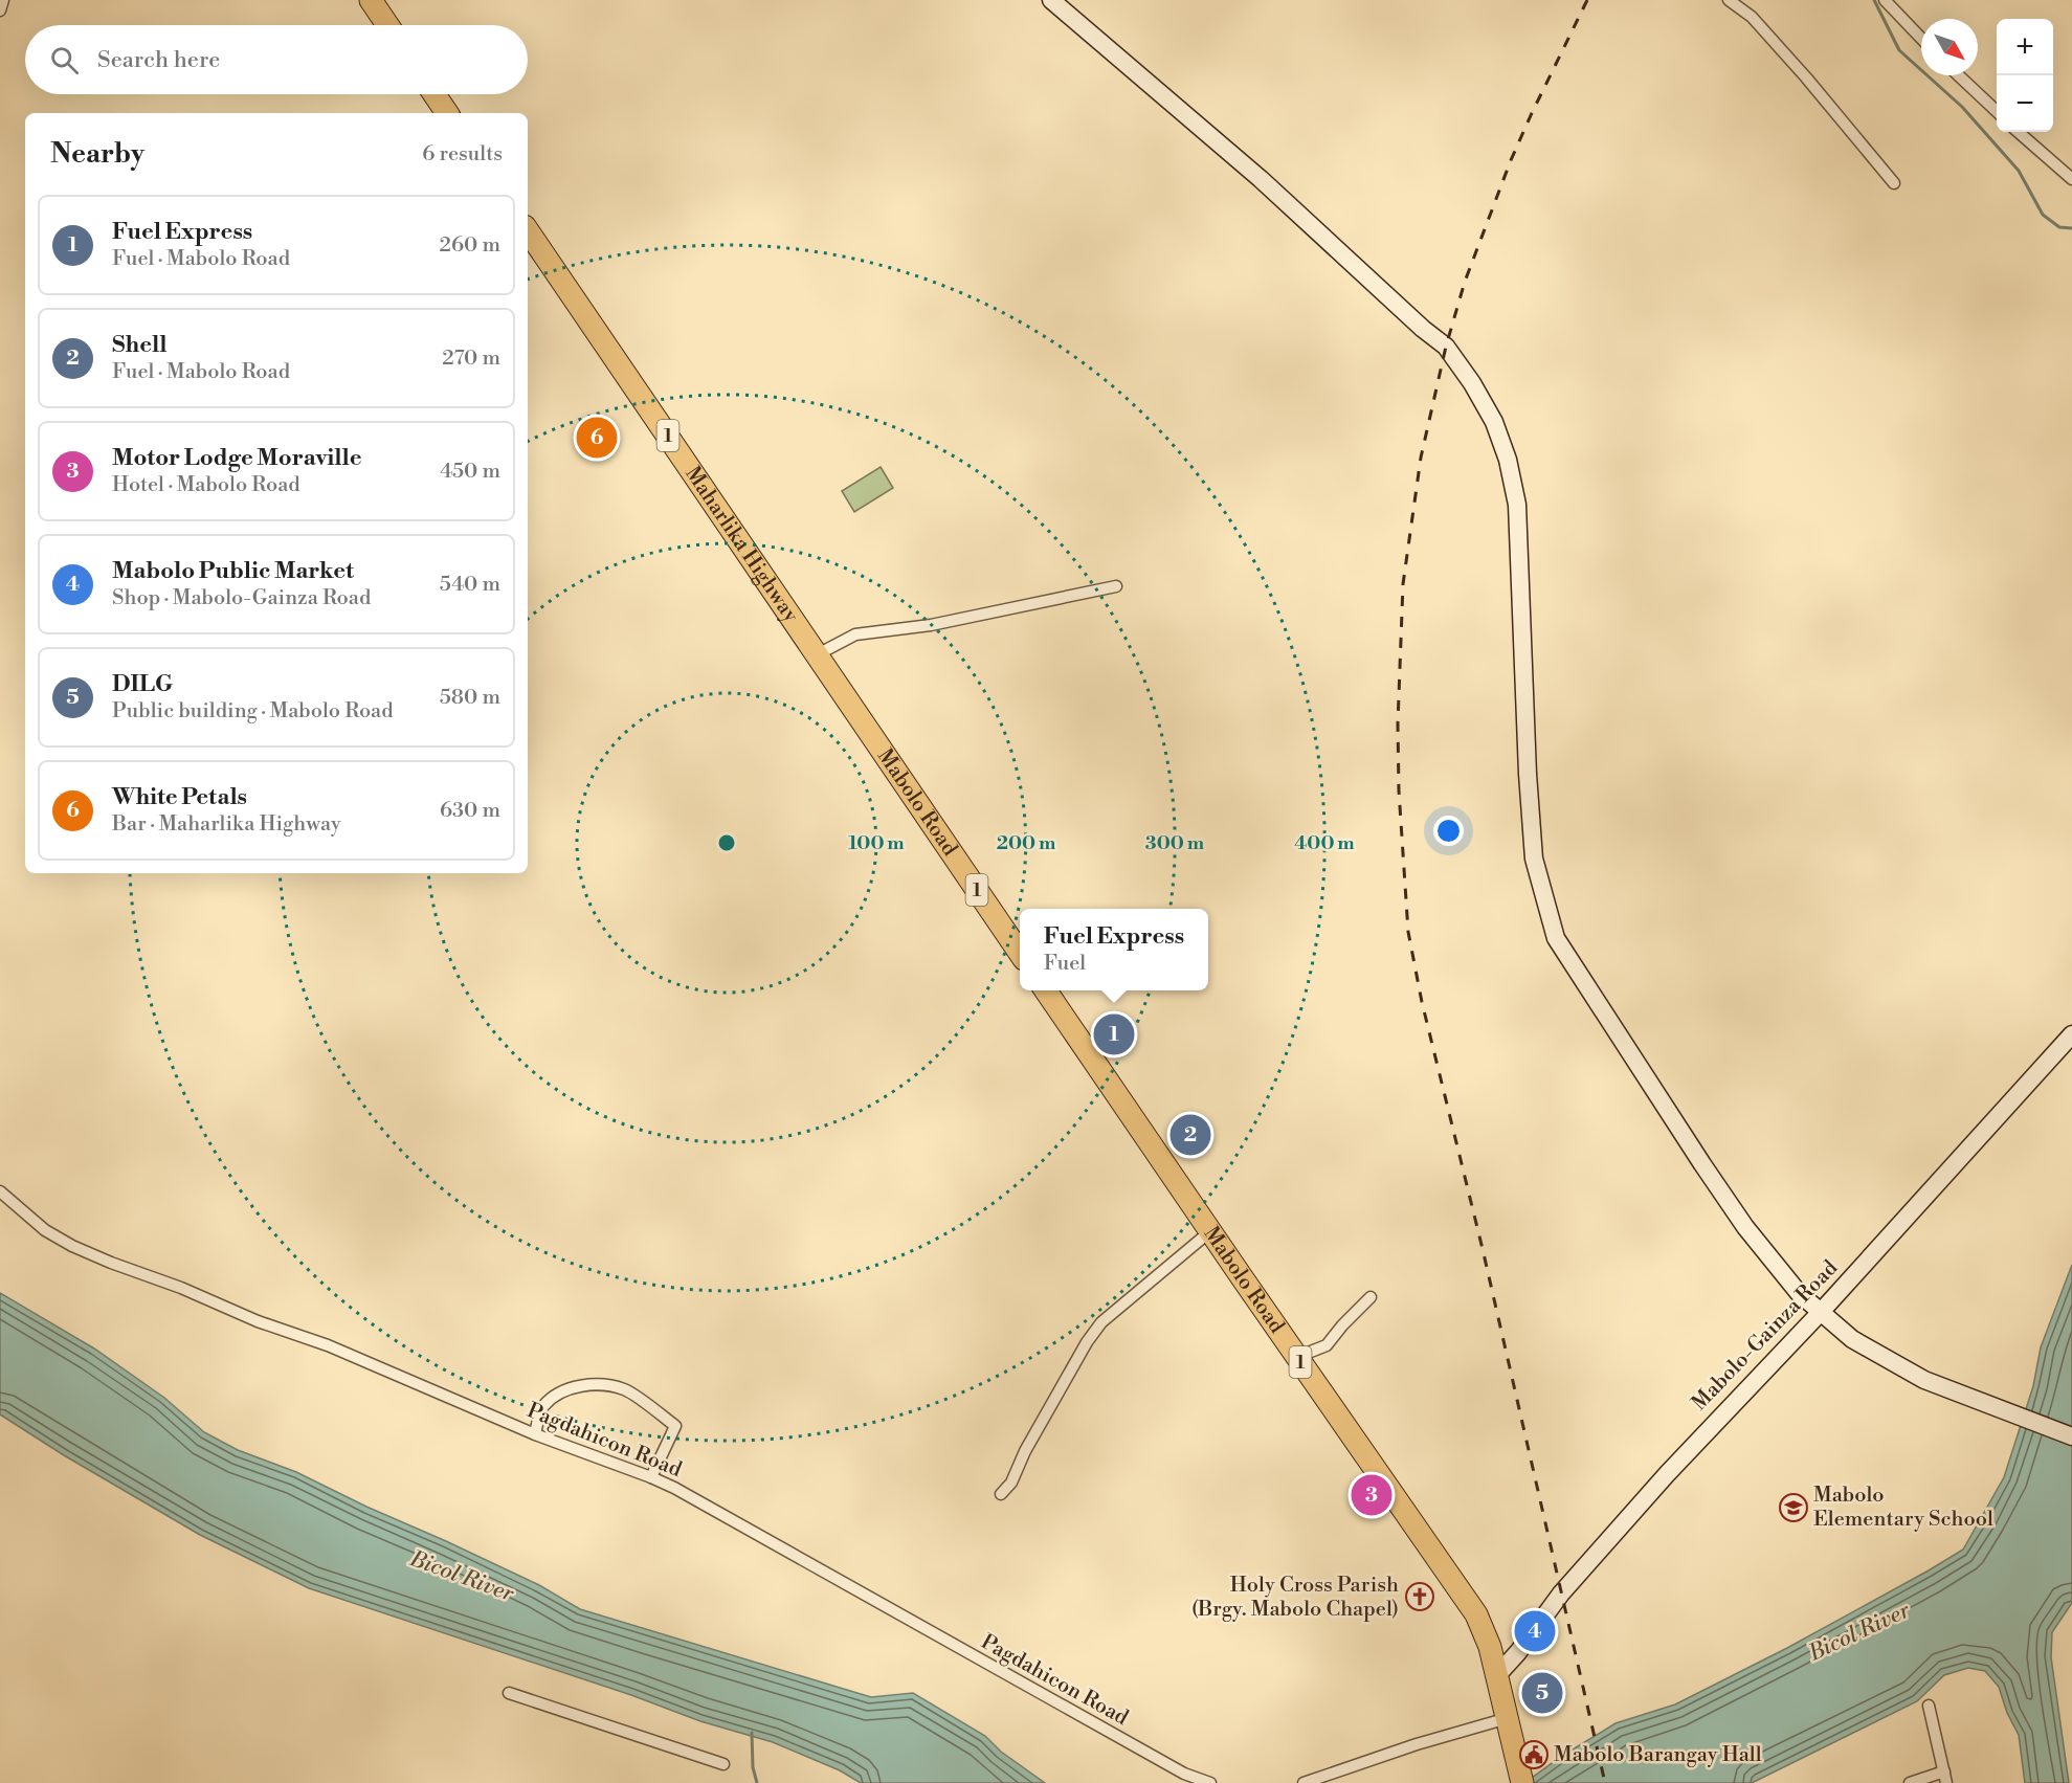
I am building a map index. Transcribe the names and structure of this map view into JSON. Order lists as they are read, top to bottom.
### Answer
{
  "streets": {
    "highway": ["1", "Maharlika Highway", "Mabolo Road"],
    "main road": ["Mabolo-Gainza Road"],
    "street": ["Pagdahicon Road"]
  },
  "crossings": [
    ["Maharlika Highway", "Mabolo Road"],
    ["Mabolo Road", "Mabolo-Gainza Road"]
  ],
  "water": ["Bicol River"],
  "places": {
    "school or university": ["Mabolo Elementary School"],
    "church": ["Holy Cross Parish (Brgy. Mabolo Chapel)"],
    "public building": ["Mabolo Barangay Hall"]
  },
  "north": "bottom right",
  "page": {
    "map_buttons": ["+", "−"],
    "search": "Search here",
    "heading": ["Nearby", "6 results"],
    "list": [
      {
        "mark": "1",
        "name": "Fuel Express",
        "note": "Fuel · Mabolo Road",
        "value": "260 m"
      },
      {
        "mark": "2",
        "name": "Shell",
        "note": "Fuel · Mabolo Road",
        "value": "270 m"
      },
      {
        "mark": "3",
        "name": "Motor Lodge Moraville",
        "note": "Hotel · Mabolo Road",
        "value": "450 m"
      },
      {
        "mark": "4",
        "name": "Mabolo Public Market",
        "note": "Shop · Mabolo-Gainza Road",
        "value": "540 m"
      },
      {
        "mark": "5",
        "name": "DILG",
        "note": "Public building · Mabolo Road",
        "value": "580 m"
      },
      {
        "mark": "6",
        "name": "White Petals",
        "note": "Bar · Maharlika Highway",
        "value": "630 m"
      }
    ],
    "pins": [
      "6",
      "1",
      "2",
      "3",
      "4",
      "5"
    ],
    "popup": ["Fuel Express", "Fuel"]
  },
  "rings": [
    "100 m",
    "200 m",
    "300 m",
    "400 m"
  ]
}
